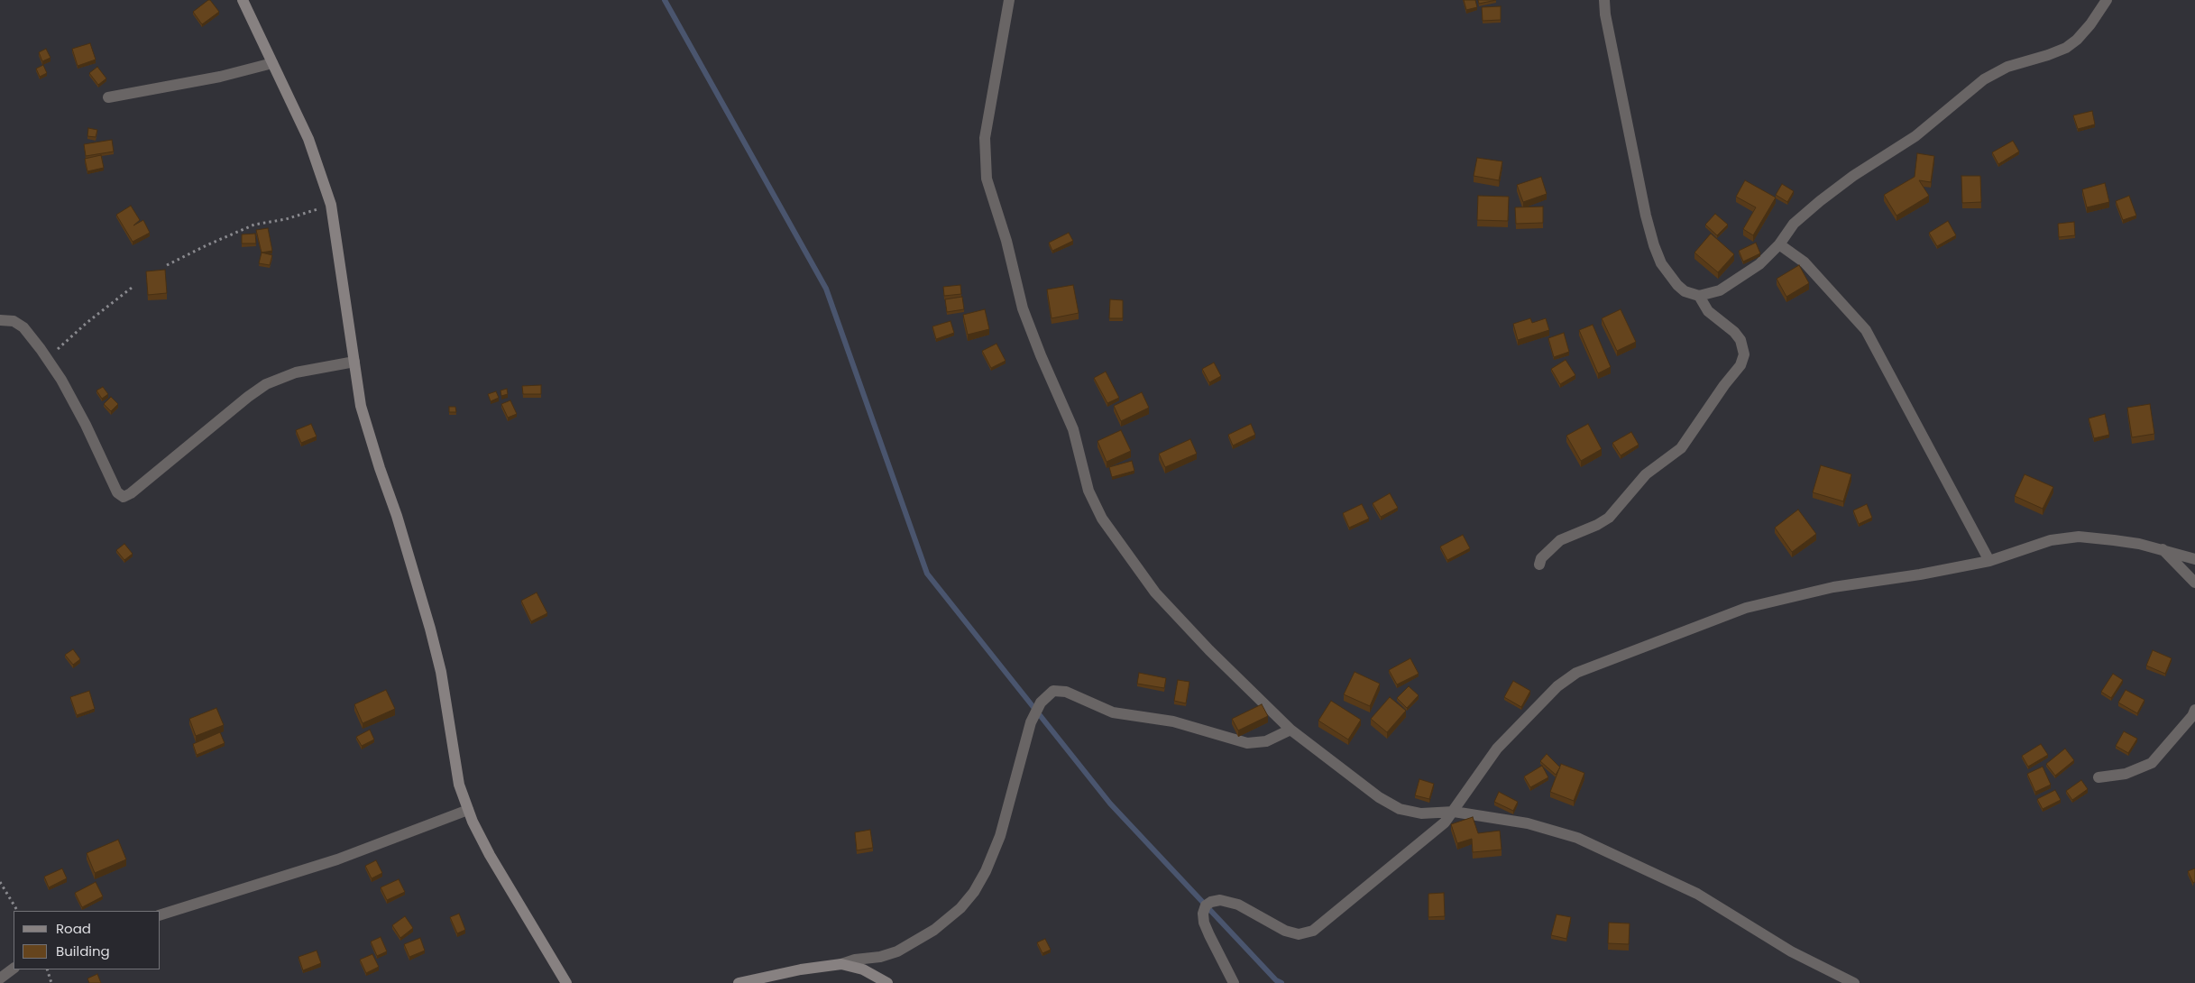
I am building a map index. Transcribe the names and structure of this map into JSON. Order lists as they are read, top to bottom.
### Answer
{
  "legend": ["Road", "Building"]
}
